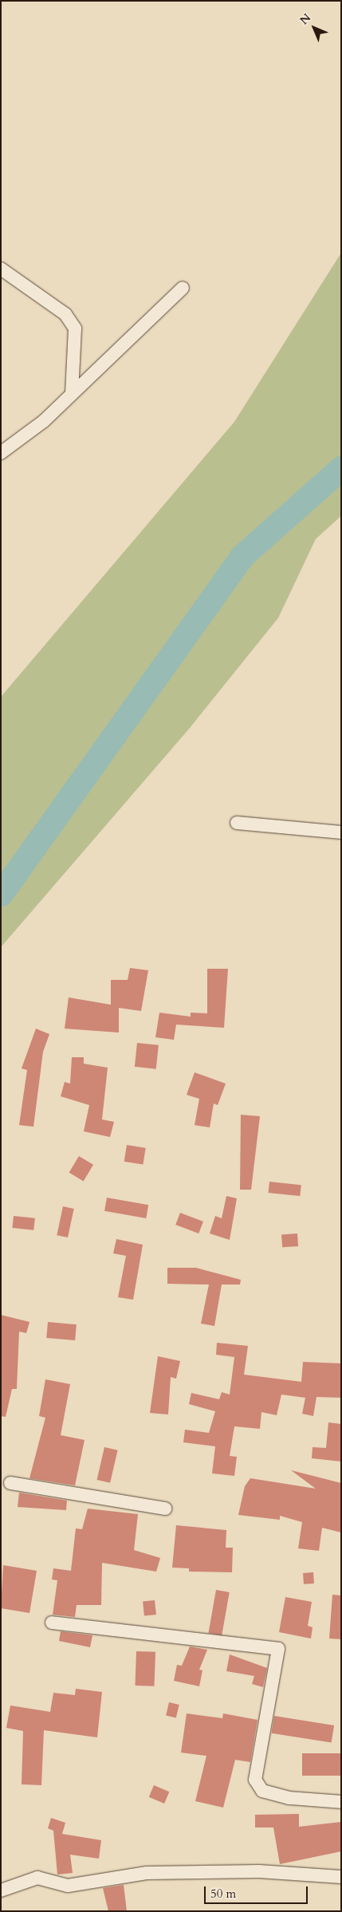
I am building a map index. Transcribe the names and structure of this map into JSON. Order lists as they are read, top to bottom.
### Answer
{
  "scale_bar": "50 m",
  "north": "top left"
}
